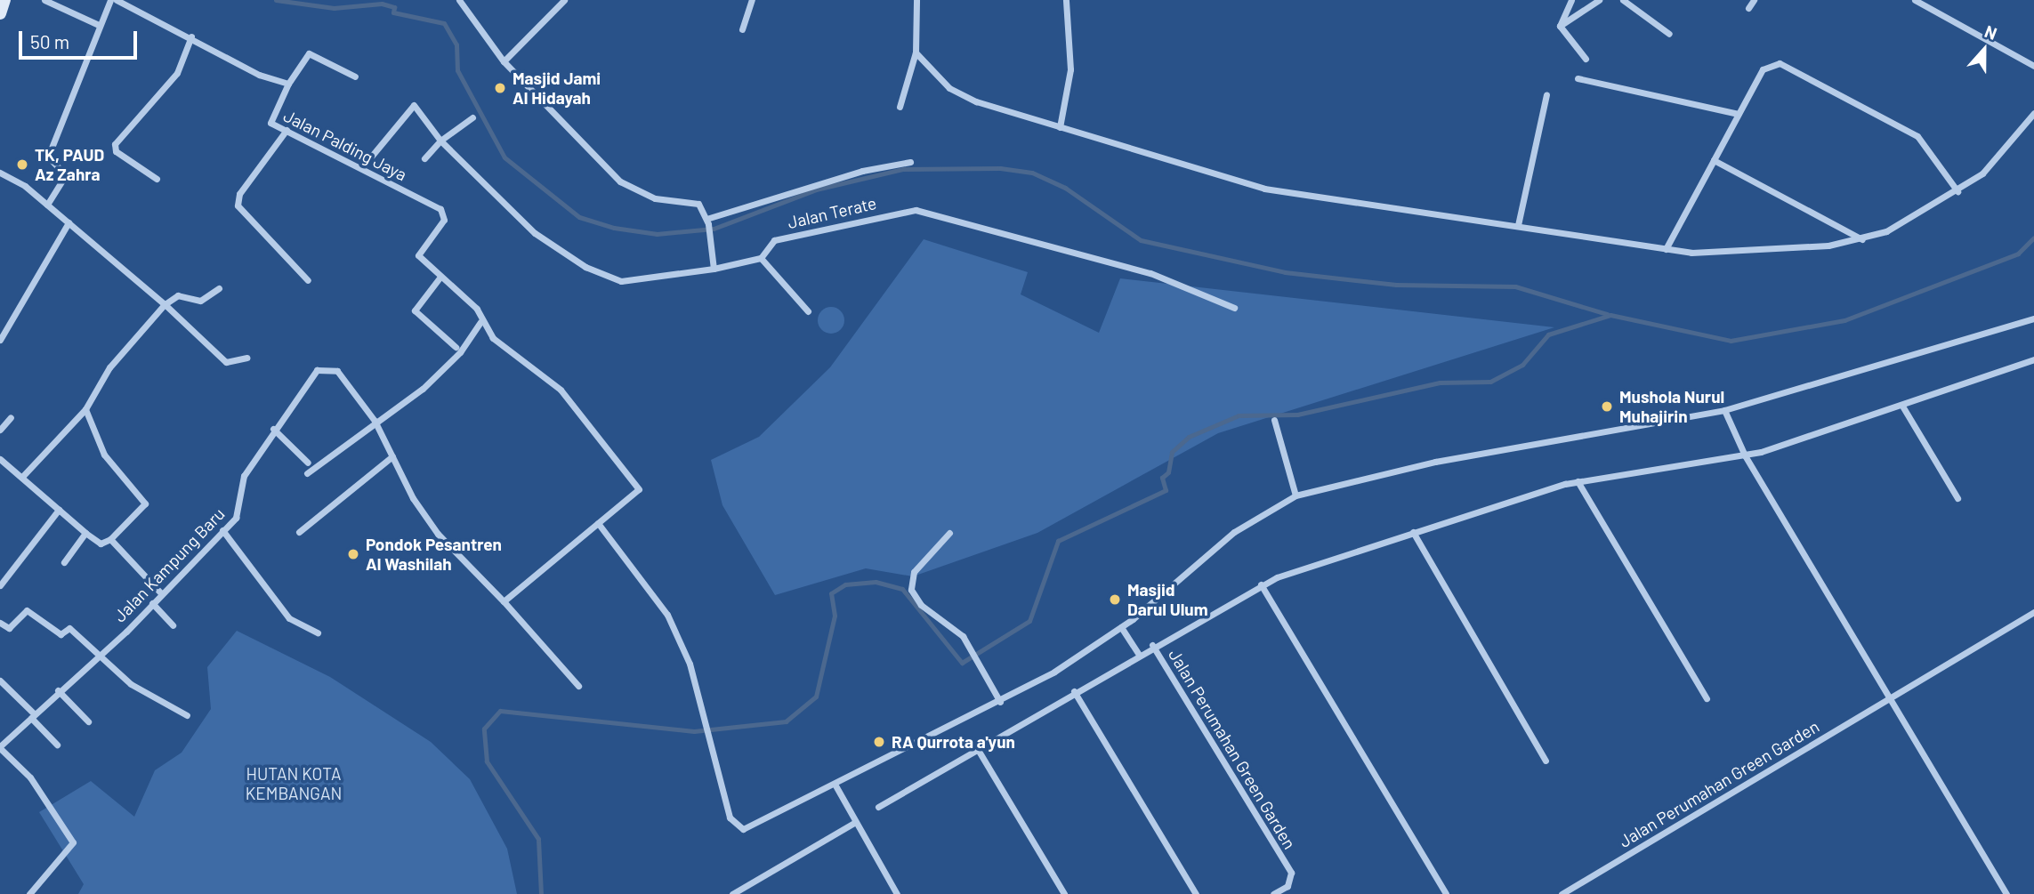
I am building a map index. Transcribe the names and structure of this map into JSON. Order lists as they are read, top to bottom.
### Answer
{
  "streets": {
    "street": [
      "Jalan Palding Jaya",
      "Jalan Terate",
      "Jalan Kampung Baru",
      "Jalan Perumahan Green Garden"
    ]
  },
  "crossings": [
    ["Jalan Palding Jaya", "Jalan Terate"]
  ],
  "parks": ["HUTAN KOTA KEMBANGAN"],
  "places": [
    "Masjid Jami Al Hidayah",
    "TK, PAUD Az Zahra",
    "Mushola Nurul Muhajirin",
    "Pondok Pesantren Al Washilah",
    "Masjid Darul Ulum",
    "RA Qurrota a'yun"
  ],
  "scale_bar": "50 m",
  "north": "top"
}
